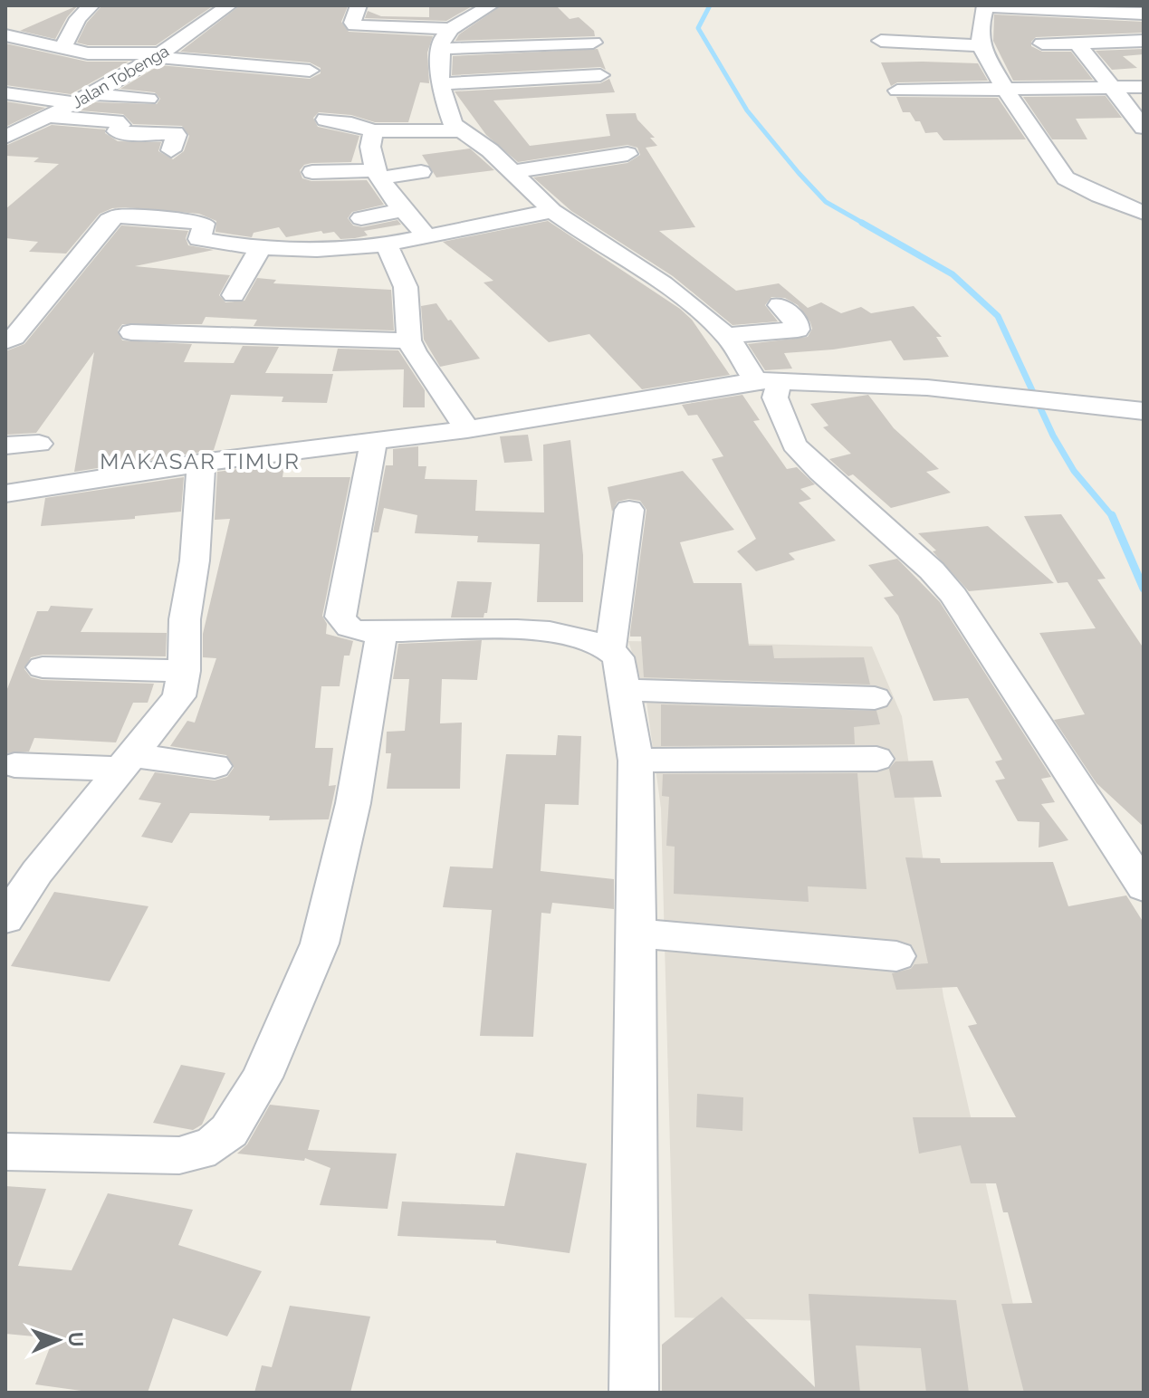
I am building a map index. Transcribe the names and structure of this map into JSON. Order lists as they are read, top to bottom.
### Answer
{
  "streets": {
    "street": ["Jalan Tobenga"]
  },
  "districts": ["MAKASAR TIMUR"],
  "north": "right"
}
